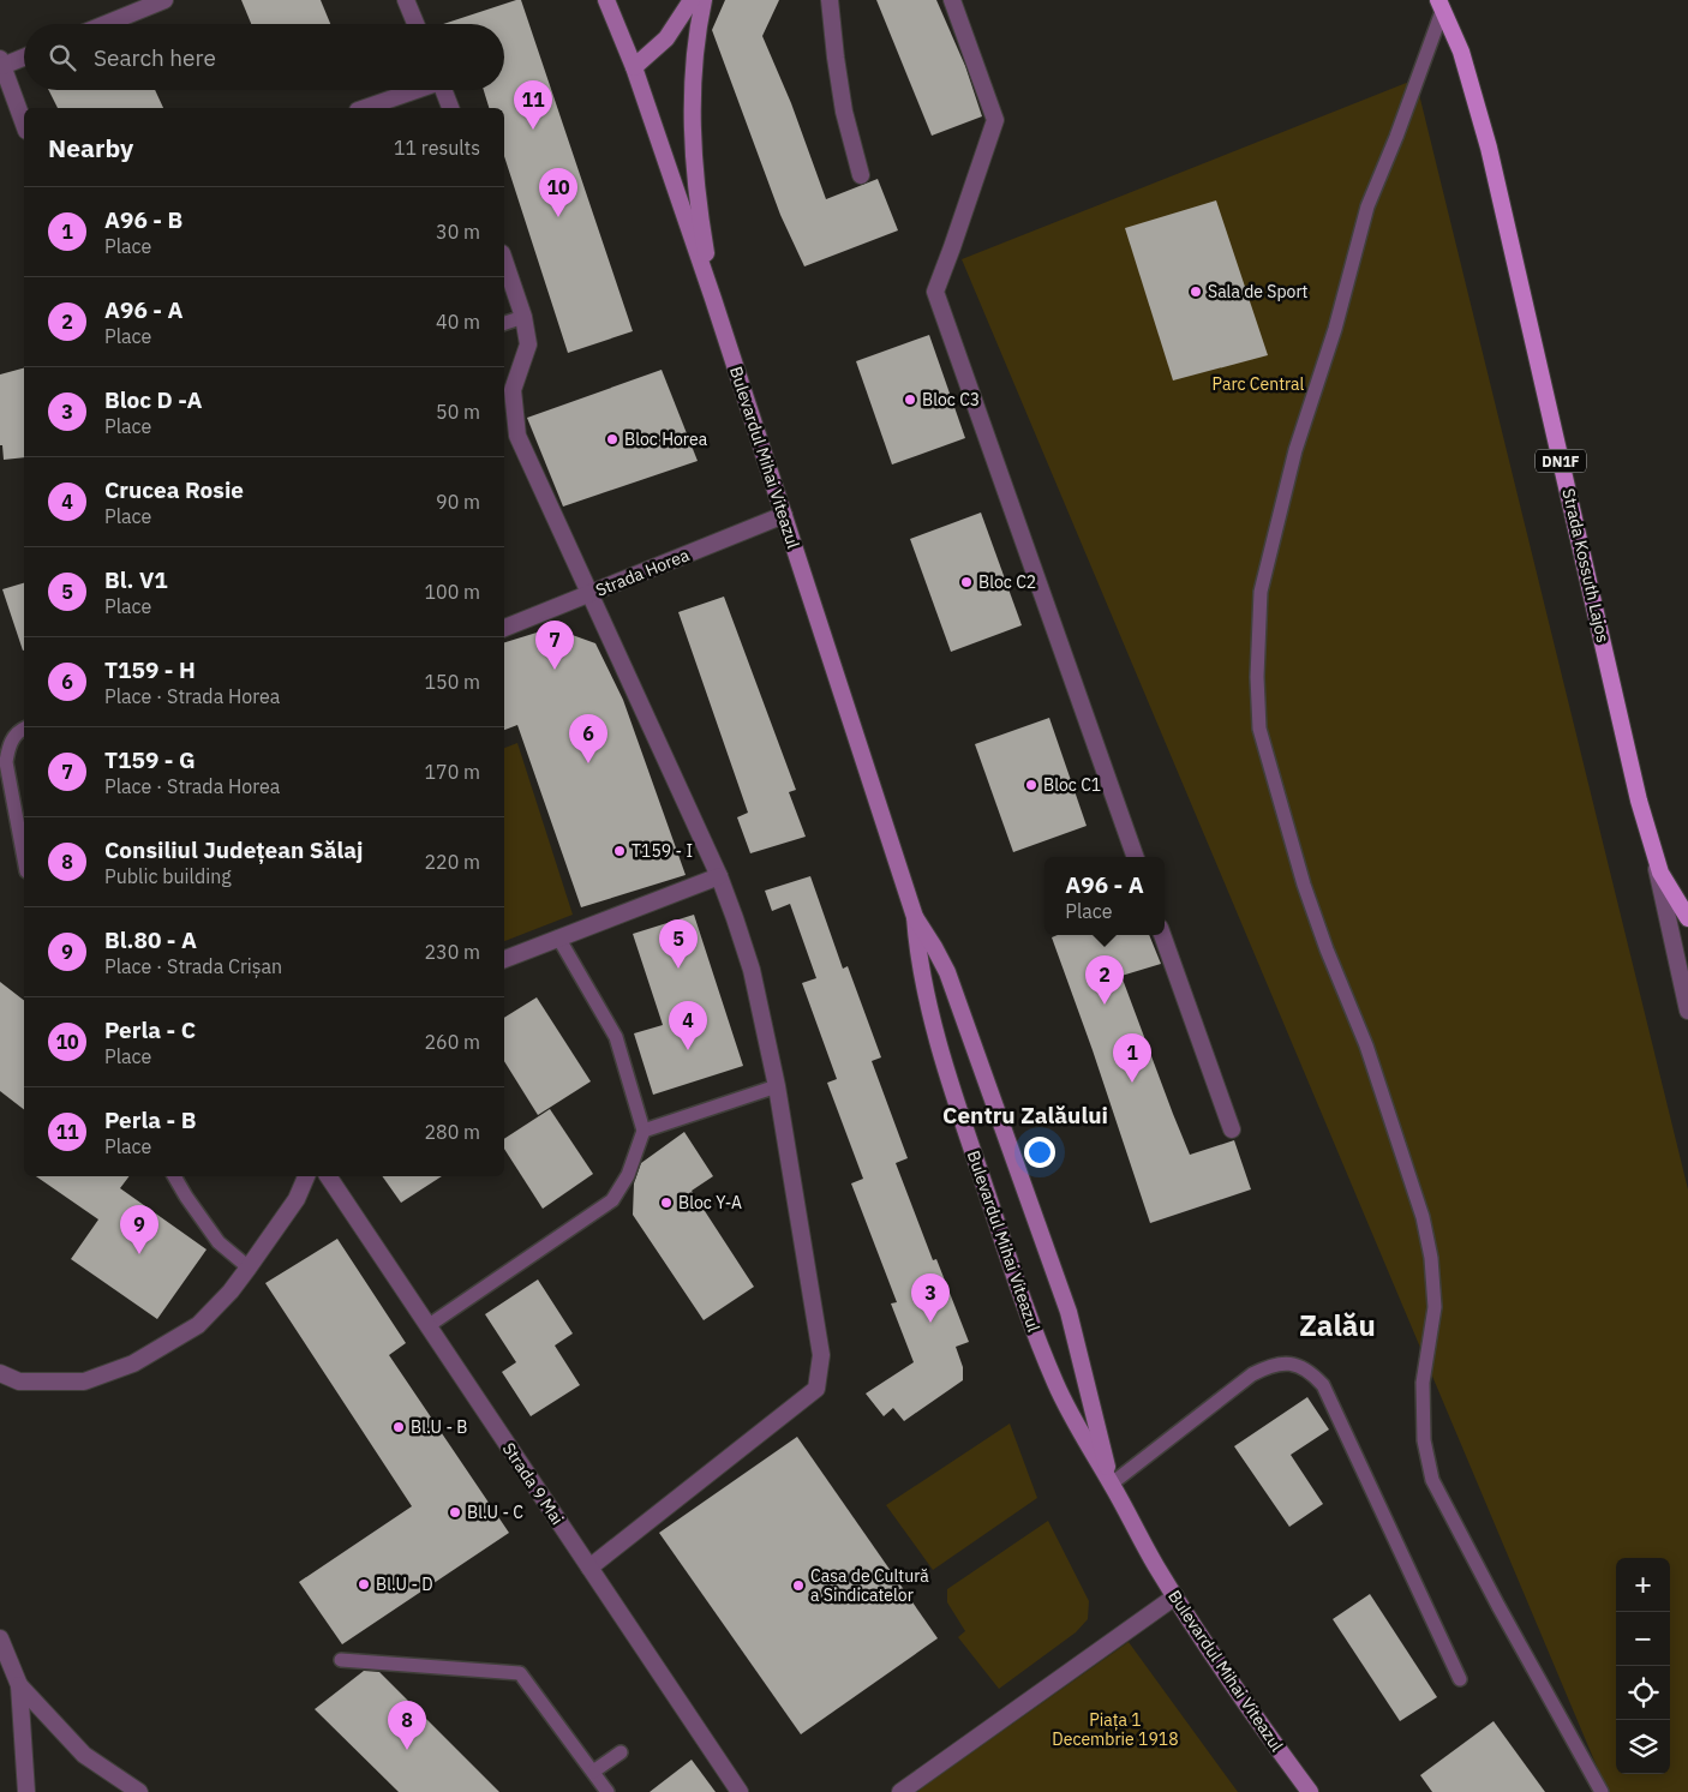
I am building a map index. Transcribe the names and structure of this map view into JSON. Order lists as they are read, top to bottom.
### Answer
{
  "streets": {
    "main road": ["Bulevardul Mihai Viteazul", "DN1F", "Strada Kossuth Lajos"],
    "street": ["Strada Horea", "Strada 9 Mai"]
  },
  "crossings": [
    ["Bulevardul Mihai Viteazul", "Strada Horea"]
  ],
  "districts": ["Centru Zalăului", "Zalău"],
  "parks": ["Parc Central", "Piața 1 Decembrie 1918"],
  "places": [
    "Sala de Sport",
    "Bloc C3",
    "Bloc Horea",
    "Bloc C2",
    "Bloc C1",
    "T159 - I",
    "Bloc Y-A",
    "Bl.U - B",
    "Bl.U - C",
    "Bl.U - D",
    "Casa de Cultură a Sindicatelor"
  ],
  "page": {
    "search": "Search here",
    "pins": [
      "11",
      "10",
      "7",
      "6",
      "5",
      "2",
      "4",
      "1",
      "9",
      "3",
      "8"
    ],
    "heading": ["Nearby", "11 results"],
    "list": [
      {
        "mark": "1",
        "name": "A96 - B",
        "note": "Place",
        "value": "30 m"
      },
      {
        "mark": "2",
        "name": "A96 - A",
        "note": "Place",
        "value": "40 m"
      },
      {
        "mark": "3",
        "name": "Bloc D -A",
        "note": "Place",
        "value": "50 m"
      },
      {
        "mark": "4",
        "name": "Crucea Rosie",
        "note": "Place",
        "value": "90 m"
      },
      {
        "mark": "5",
        "name": "Bl. V1",
        "note": "Place",
        "value": "100 m"
      },
      {
        "mark": "6",
        "name": "T159 - H",
        "note": "Place · Strada Horea",
        "value": "150 m"
      },
      {
        "mark": "7",
        "name": "T159 - G",
        "note": "Place · Strada Horea",
        "value": "170 m"
      },
      {
        "mark": "8",
        "name": "Consiliul Județean Sălaj",
        "note": "Public building",
        "value": "220 m"
      },
      {
        "mark": "9",
        "name": "Bl.80 - A",
        "note": "Place · Strada Crișan",
        "value": "230 m"
      },
      {
        "mark": "10",
        "name": "Perla - C",
        "note": "Place",
        "value": "260 m"
      },
      {
        "mark": "11",
        "name": "Perla - B",
        "note": "Place",
        "value": "280 m"
      }
    ],
    "popup": ["A96 - A", "Place"],
    "map_buttons": ["+", "−"]
  }
}
